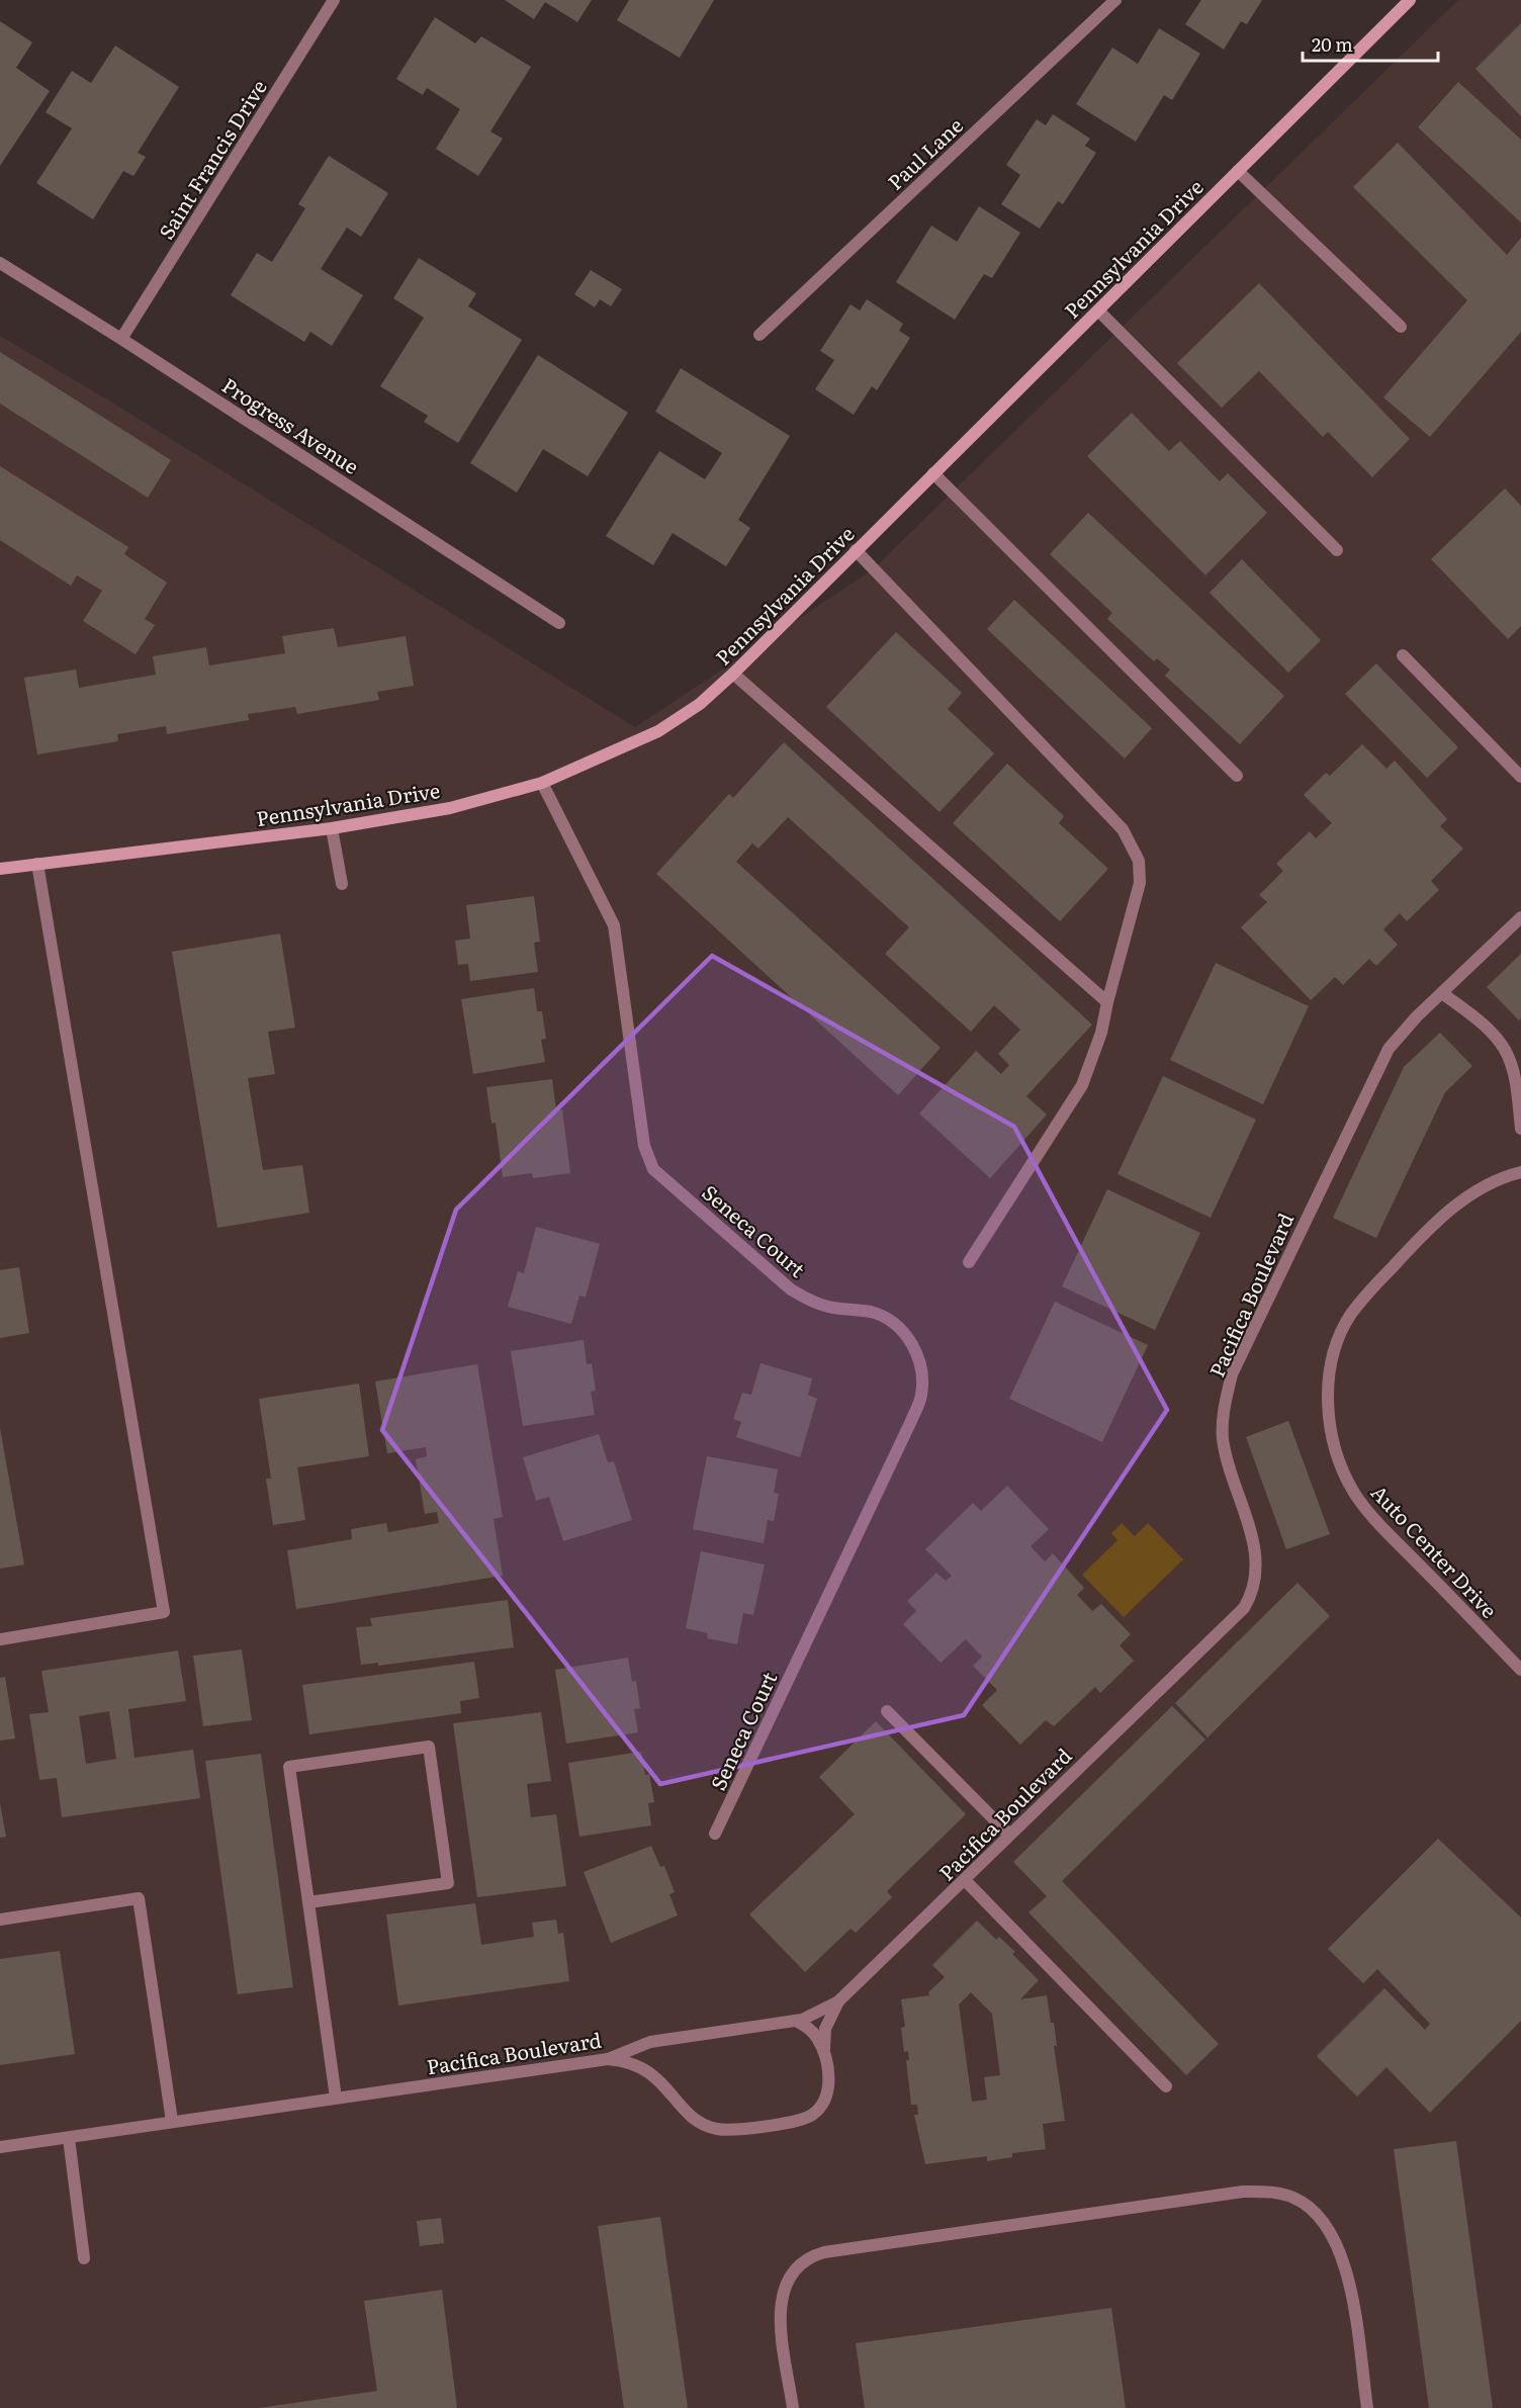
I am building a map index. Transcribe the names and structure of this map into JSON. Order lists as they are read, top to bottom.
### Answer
{
  "streets": {
    "street": [
      "Paul Lane",
      "Saint Francis Drive",
      "Pennsylvania Drive",
      "Progress Avenue",
      "Seneca Court",
      "Pacifica Boulevard",
      "Auto Center Drive"
    ]
  },
  "crossings": [
    ["Saint Francis Drive", "Progress Avenue"],
    ["Pennsylvania Drive", "Seneca Court"]
  ],
  "scale_bar": "20 m"
}
